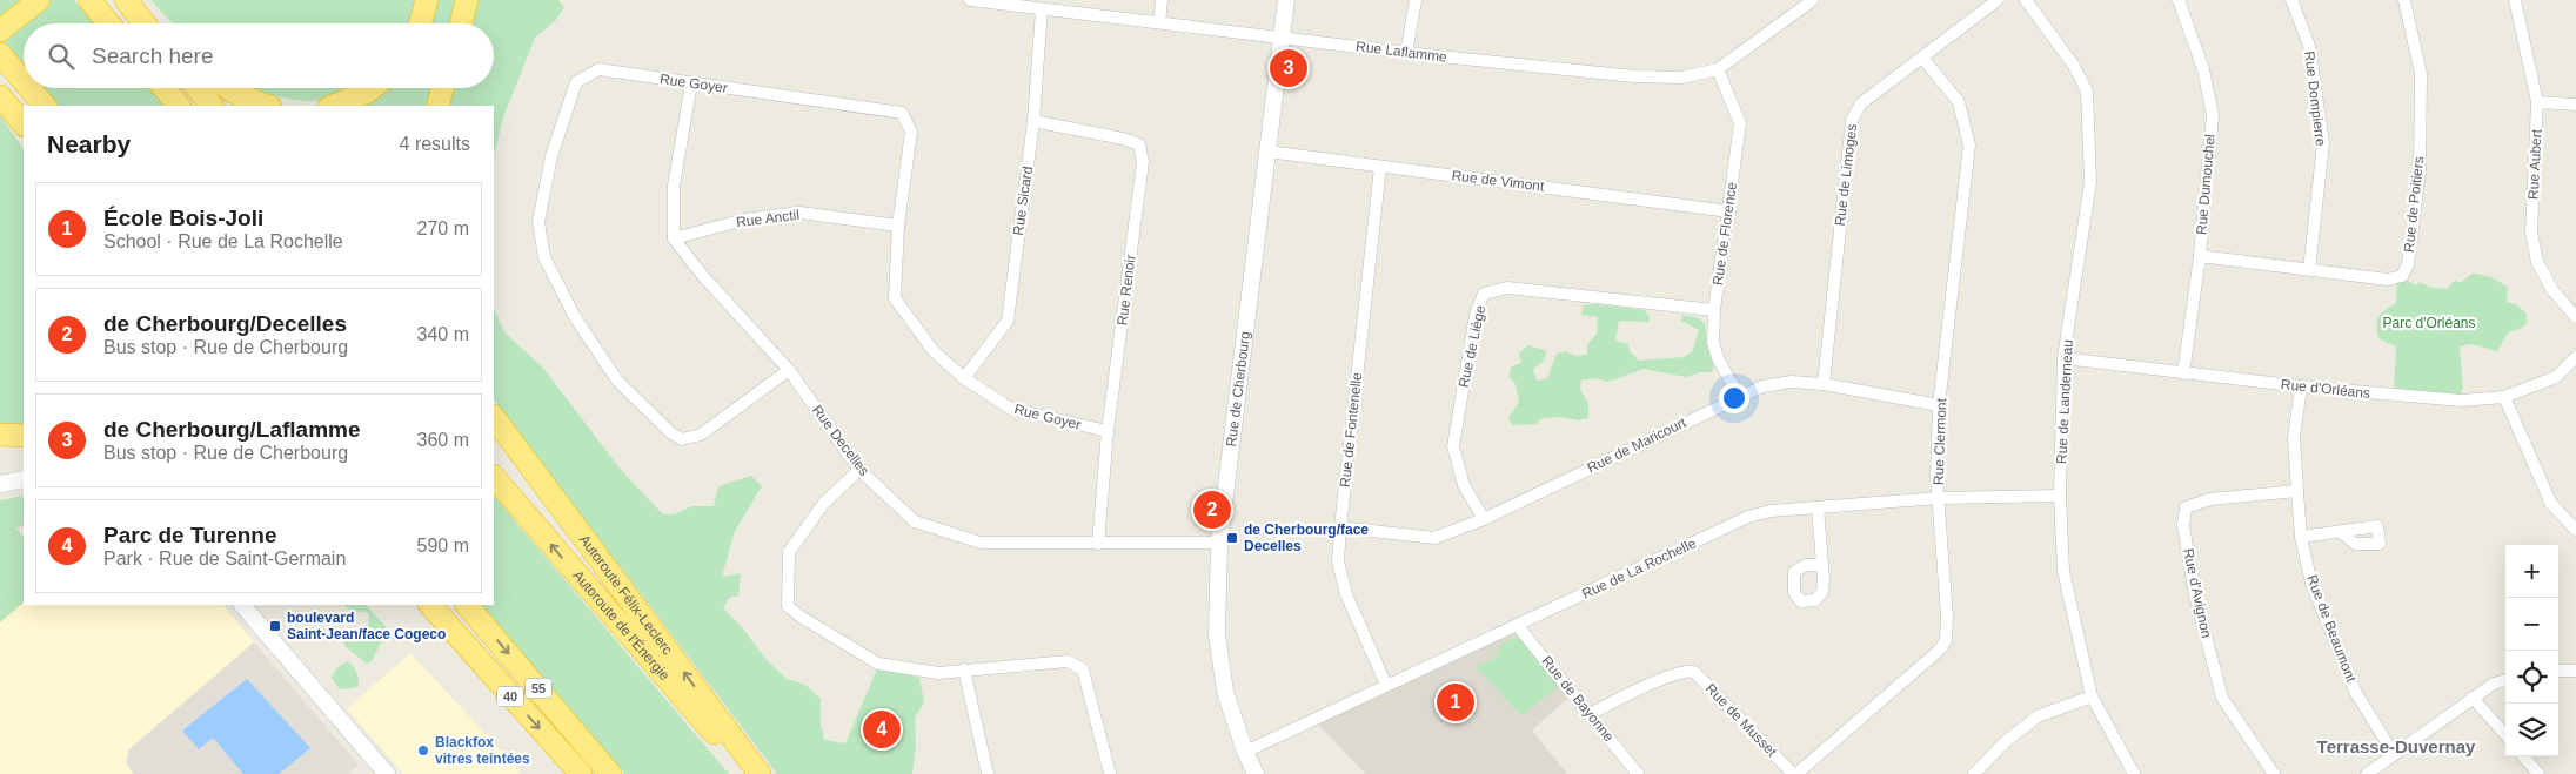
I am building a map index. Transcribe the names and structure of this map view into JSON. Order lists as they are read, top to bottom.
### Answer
{
  "streets": {
    "highway": [
      "Autoroute Félix-Leclerc",
      "Autoroute de l'Énergie",
      "55",
      "40"
    ],
    "street": [
      "Rue Laflamme",
      "Rue Goyer",
      "Rue Dompierre",
      "Rue Aubert",
      "Rue de Limoges",
      "Rue de Vimont",
      "Rue Dumouchel",
      "Rue Sicard",
      "Rue de Poitiers",
      "Rue Anctil",
      "Rue de Florence",
      "Rue Renoir",
      "Rue de Liège",
      "Rue de Cherbourg",
      "Rue d'Orléans",
      "Rue de Landerneau",
      "Rue de Fontenelle",
      "Rue Decelles",
      "Rue Clermont",
      "Rue de Maricourt",
      "Rue de La Rochelle",
      "Rue d'Avignon",
      "Rue de Beaumont",
      "Rue de Bayonne",
      "Rue de Musset"
    ]
  },
  "crossings": [
    ["Rue Laflamme", "Rue Sicard"],
    ["Rue Laflamme", "Rue de Florence"],
    ["Rue Laflamme", "Rue de Cherbourg"],
    ["Rue Goyer", "Rue Sicard"],
    ["Rue Goyer", "Rue Anctil"],
    ["Rue Goyer", "Rue Renoir"],
    ["Rue Goyer", "Rue Decelles"],
    ["Rue Dompierre", "Rue de Poitiers"],
    ["Rue de Limoges", "Rue Clermont"],
    ["Rue de Limoges", "Rue de Maricourt"],
    ["Rue de Vimont", "Rue de Florence"],
    ["Rue de Vimont", "Rue de Cherbourg"],
    ["Rue de Vimont", "Rue de Fontenelle"],
    ["Rue Dumouchel", "Rue de Poitiers"],
    ["Rue Dumouchel", "Rue d'Orléans"],
    ["Rue Sicard", "Rue Renoir"],
    ["Rue Anctil", "Rue Decelles"],
    ["Rue de Florence", "Rue de Liège"],
    ["Rue de Florence", "Rue de Maricourt"],
    ["Rue Renoir", "Rue Decelles"],
    ["Rue de Liège", "Rue de Maricourt"],
    ["Rue de Cherbourg", "Rue Decelles"],
    ["Rue de Cherbourg", "Rue de La Rochelle"],
    ["Rue d'Orléans", "Rue de Landerneau"],
    ["Rue d'Orléans", "Rue de Beaumont"],
    ["Rue de Landerneau", "Rue de La Rochelle"],
    ["Rue de Fontenelle", "Rue de Maricourt"],
    ["Rue de Fontenelle", "Rue de La Rochelle"],
    ["Rue Clermont", "Rue de Maricourt"],
    ["Rue Clermont", "Rue de La Rochelle"],
    ["Rue Clermont", "Rue de Musset"],
    ["Rue de La Rochelle", "Rue de Bayonne"],
    ["Rue d'Avignon", "Rue de Beaumont"],
    ["Rue de Bayonne", "Rue de Musset"]
  ],
  "districts": ["Terrasse-Duvernay"],
  "parks": ["Parc d'Orléans"],
  "places": {
    "transit": ["de Cherbourg/face Decelles", "boulevard Saint-Jean/face Cogeco"],
    "other": ["Blackfox vitres teintées"]
  },
  "page": {
    "search": "Search here",
    "pins": [
      "3",
      "2",
      "1",
      "4"
    ],
    "heading": ["Nearby", "4 results"],
    "list": [
      {
        "mark": "1",
        "name": "École Bois-Joli",
        "note": "School · Rue de La Rochelle",
        "value": "270 m"
      },
      {
        "mark": "2",
        "name": "de Cherbourg/Decelles",
        "note": "Bus stop · Rue de Cherbourg",
        "value": "340 m"
      },
      {
        "mark": "3",
        "name": "de Cherbourg/Laflamme",
        "note": "Bus stop · Rue de Cherbourg",
        "value": "360 m"
      },
      {
        "mark": "4",
        "name": "Parc de Turenne",
        "note": "Park · Rue de Saint-Germain",
        "value": "590 m"
      }
    ],
    "map_buttons": ["+", "−"]
  }
}
